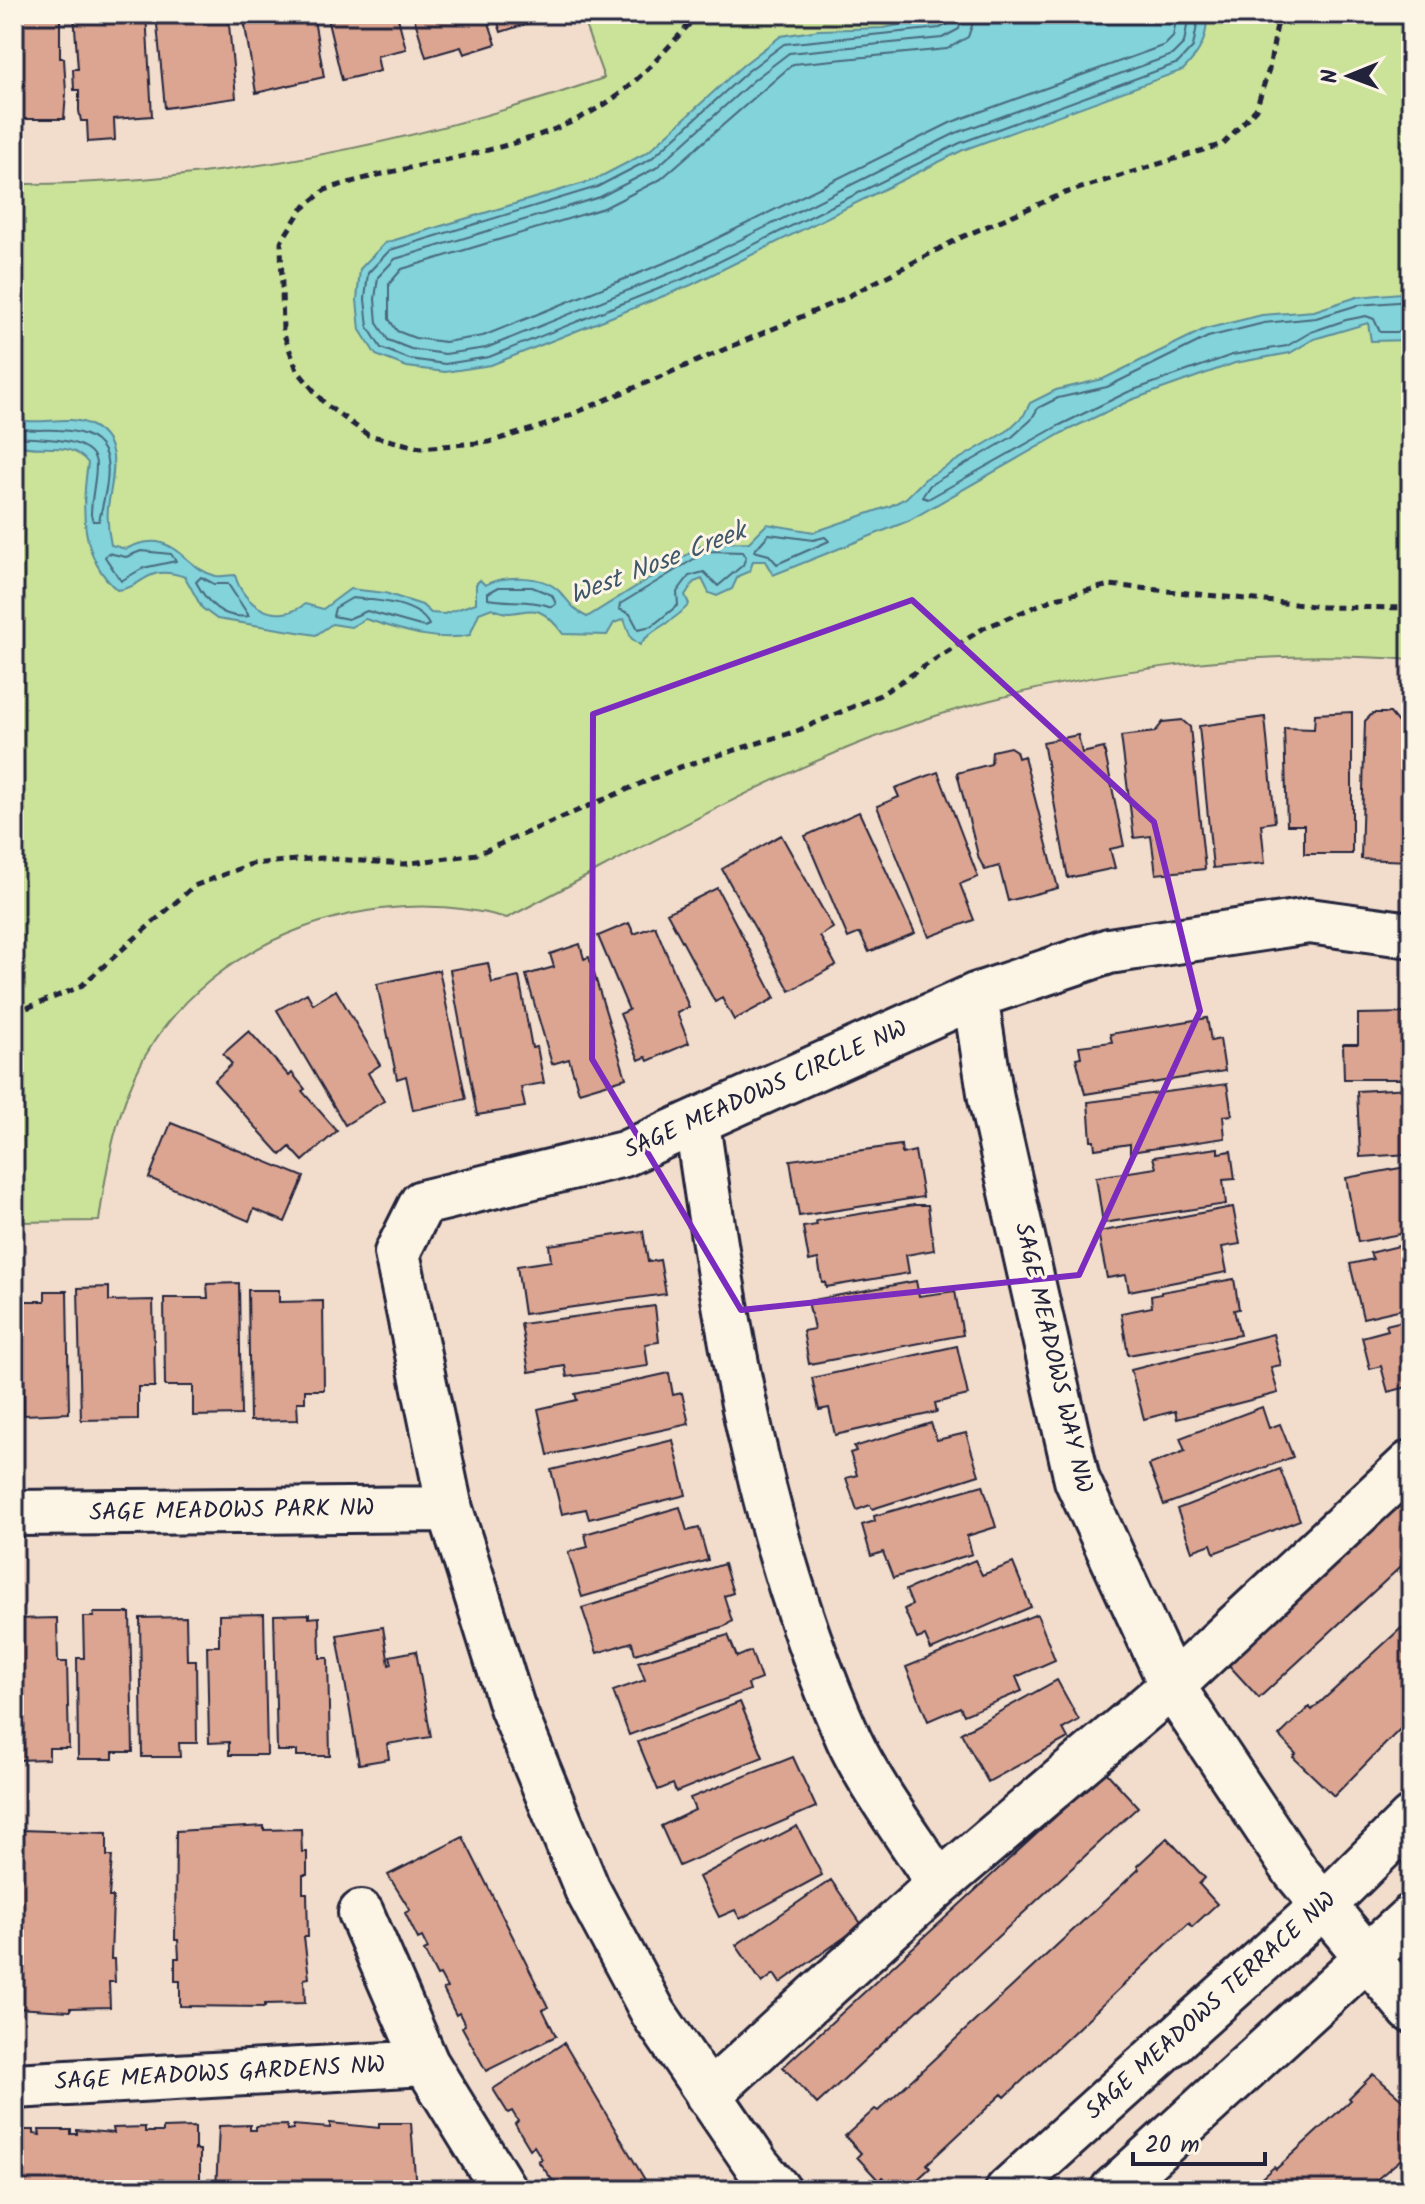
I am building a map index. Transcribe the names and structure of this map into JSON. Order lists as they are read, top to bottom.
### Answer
{
  "streets": {
    "street": [
      "SAGE MEADOWS CIRCLE NW",
      "SAGE MEADOWS WAY NW",
      "SAGE MEADOWS PARK NW",
      "SAGE MEADOWS TERRACE NW",
      "SAGE MEADOWS GARDENS NW"
    ]
  },
  "crossings": [
    ["SAGE MEADOWS CIRCLE NW", "SAGE MEADOWS WAY NW"],
    ["SAGE MEADOWS CIRCLE NW", "SAGE MEADOWS PARK NW"],
    ["SAGE MEADOWS WAY NW", "SAGE MEADOWS TERRACE NW"]
  ],
  "water": ["West Nose Creek"],
  "scale_bar": "20 m",
  "north": "left"
}
